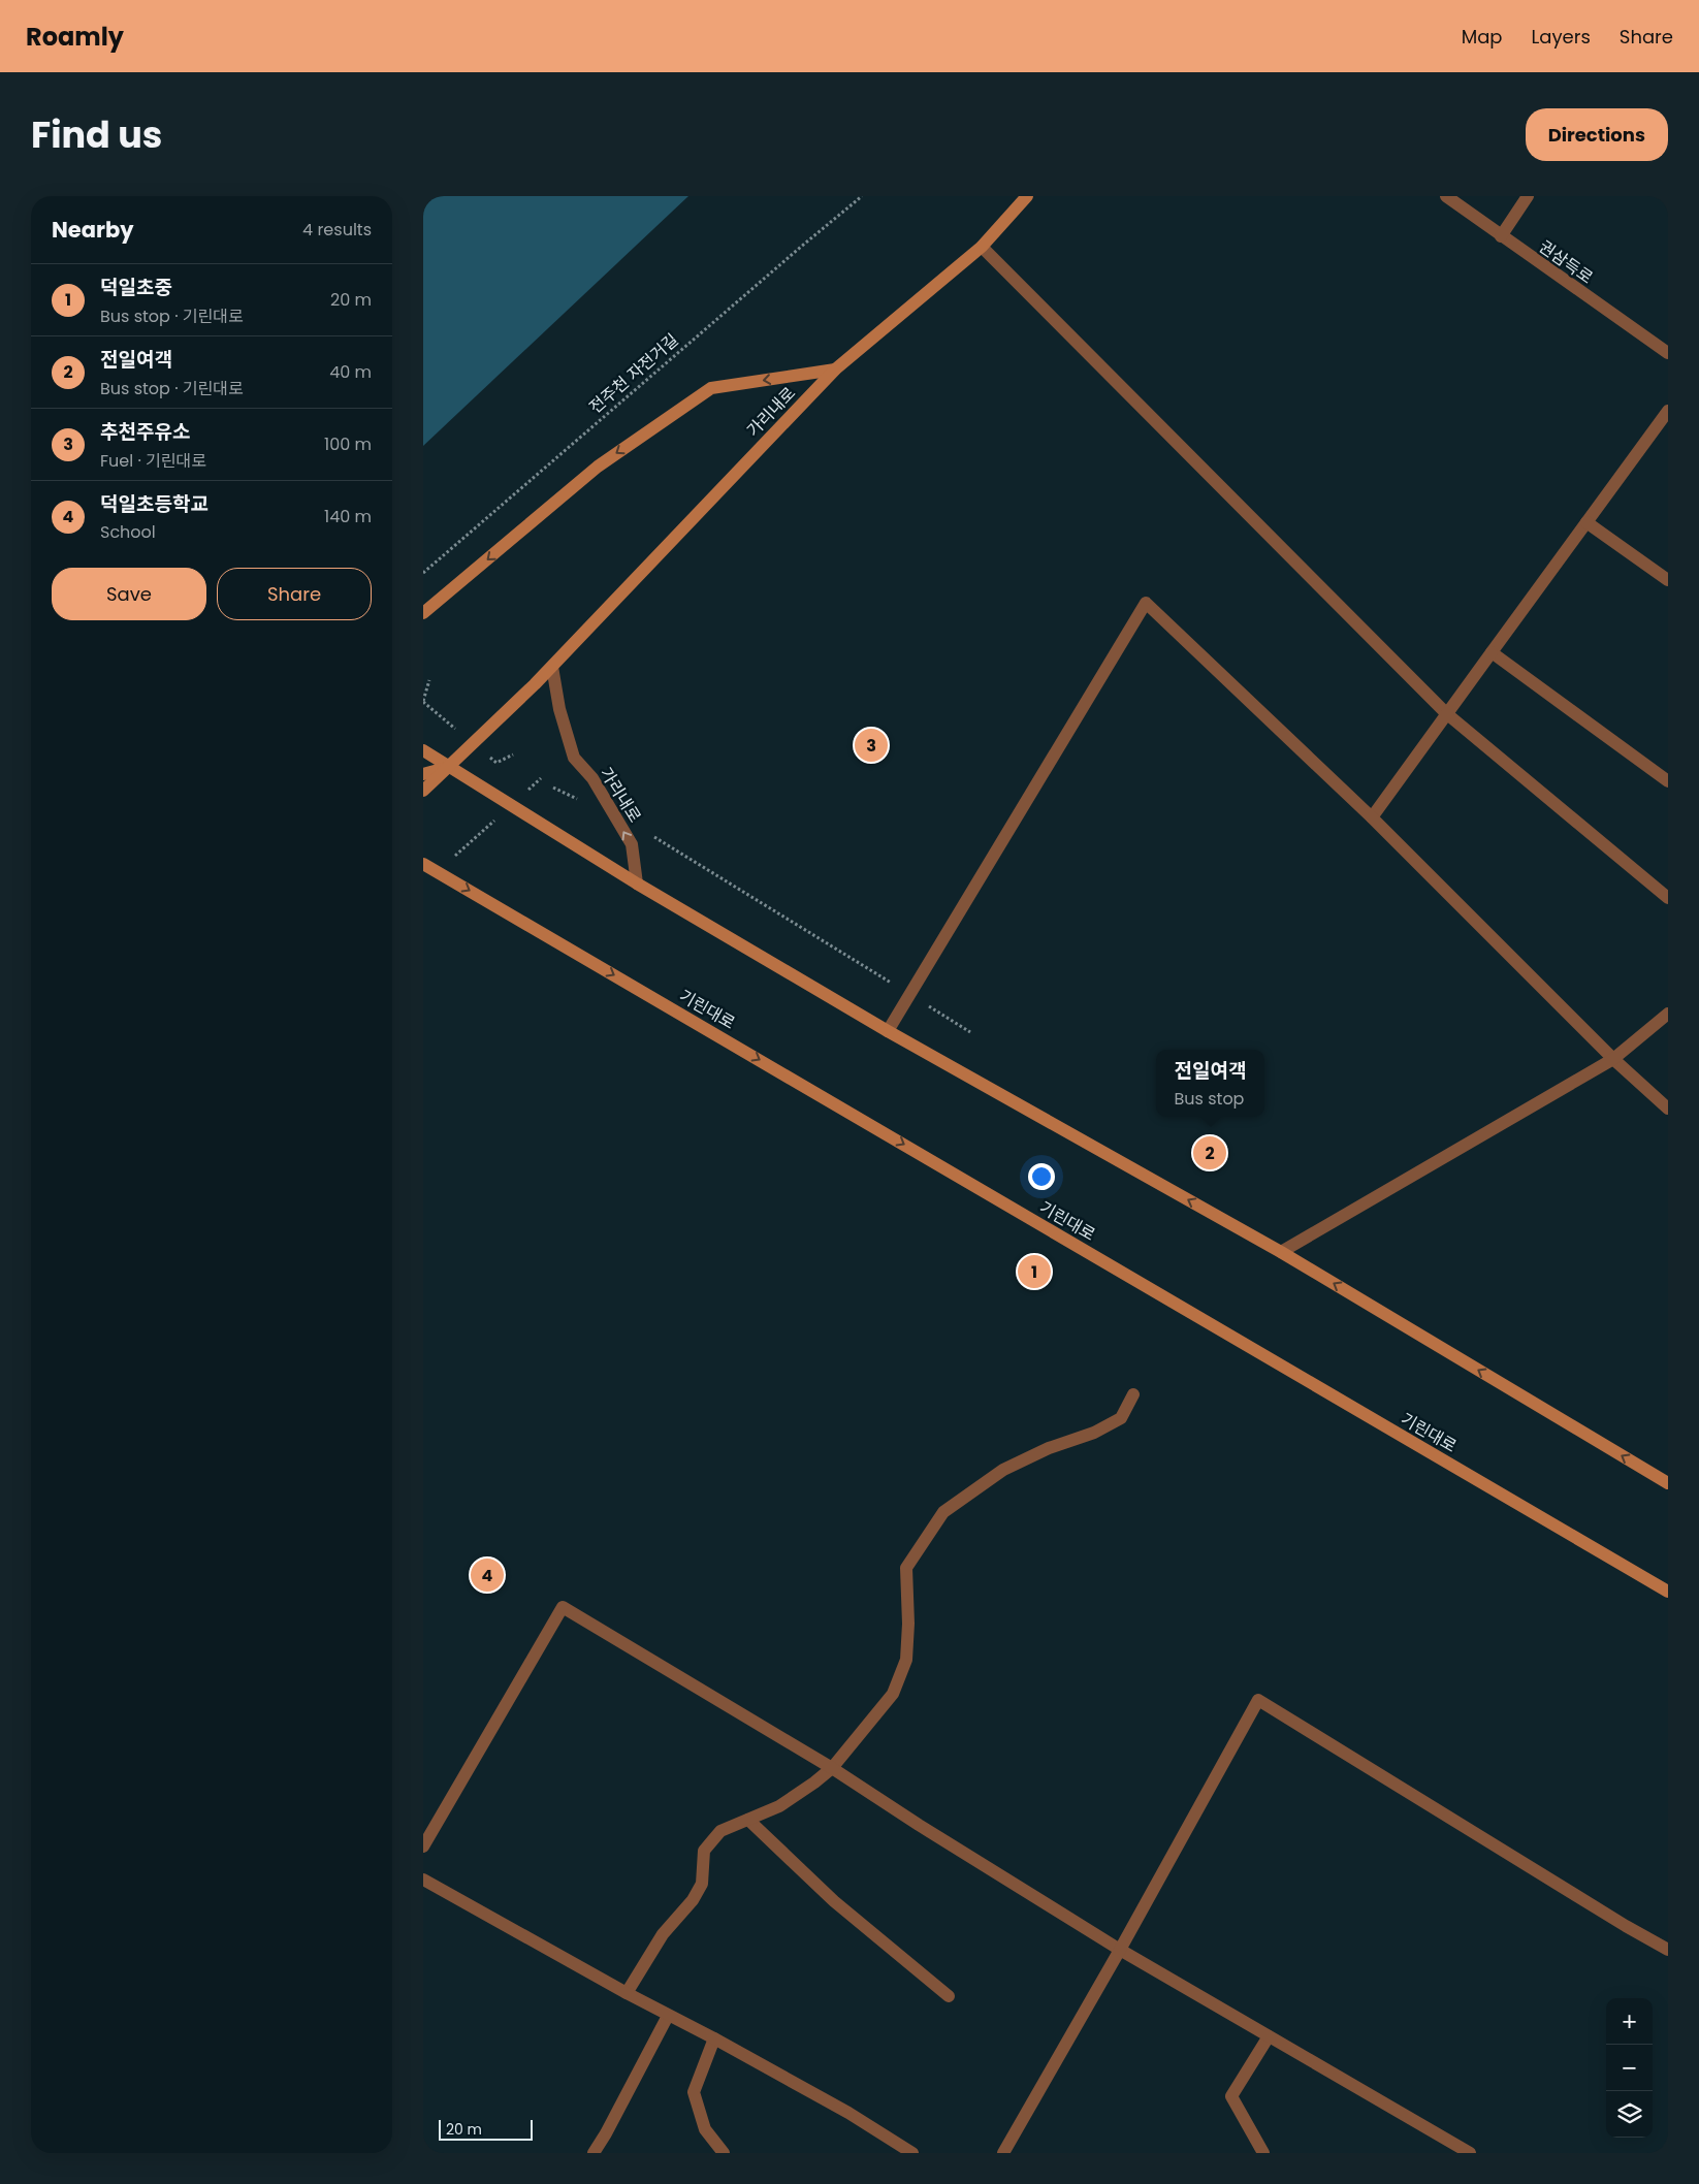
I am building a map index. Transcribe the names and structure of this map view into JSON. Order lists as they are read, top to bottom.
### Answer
{
  "streets": {
    "street": ["권삼득로", "가리내로", "기린대로"],
    "path": ["전주천 자전거길"]
  },
  "scale_bar": "20 m",
  "page": {
    "header": "Roamly",
    "nav": ["Map", "Layers", "Share"],
    "title": "Find us",
    "buttons": [
      "Directions",
      ["Save", "Share"]
    ],
    "heading": ["Nearby", "4 results"],
    "list": [
      {
        "mark": "1",
        "name": "덕일초중",
        "note": "Bus stop · 기린대로",
        "value": "20 m"
      },
      {
        "mark": "2",
        "name": "전일여객",
        "note": "Bus stop · 기린대로",
        "value": "40 m"
      },
      {
        "mark": "3",
        "name": "추천주유소",
        "note": "Fuel · 기린대로",
        "value": "100 m"
      },
      {
        "mark": "4",
        "name": "덕일초등학교",
        "note": "School",
        "value": "140 m"
      }
    ],
    "pins": [
      "3",
      "2",
      "1",
      "4"
    ],
    "popup": ["전일여객", "Bus stop"],
    "map_buttons": ["+", "−"],
    "scale": "20 m"
  }
}
